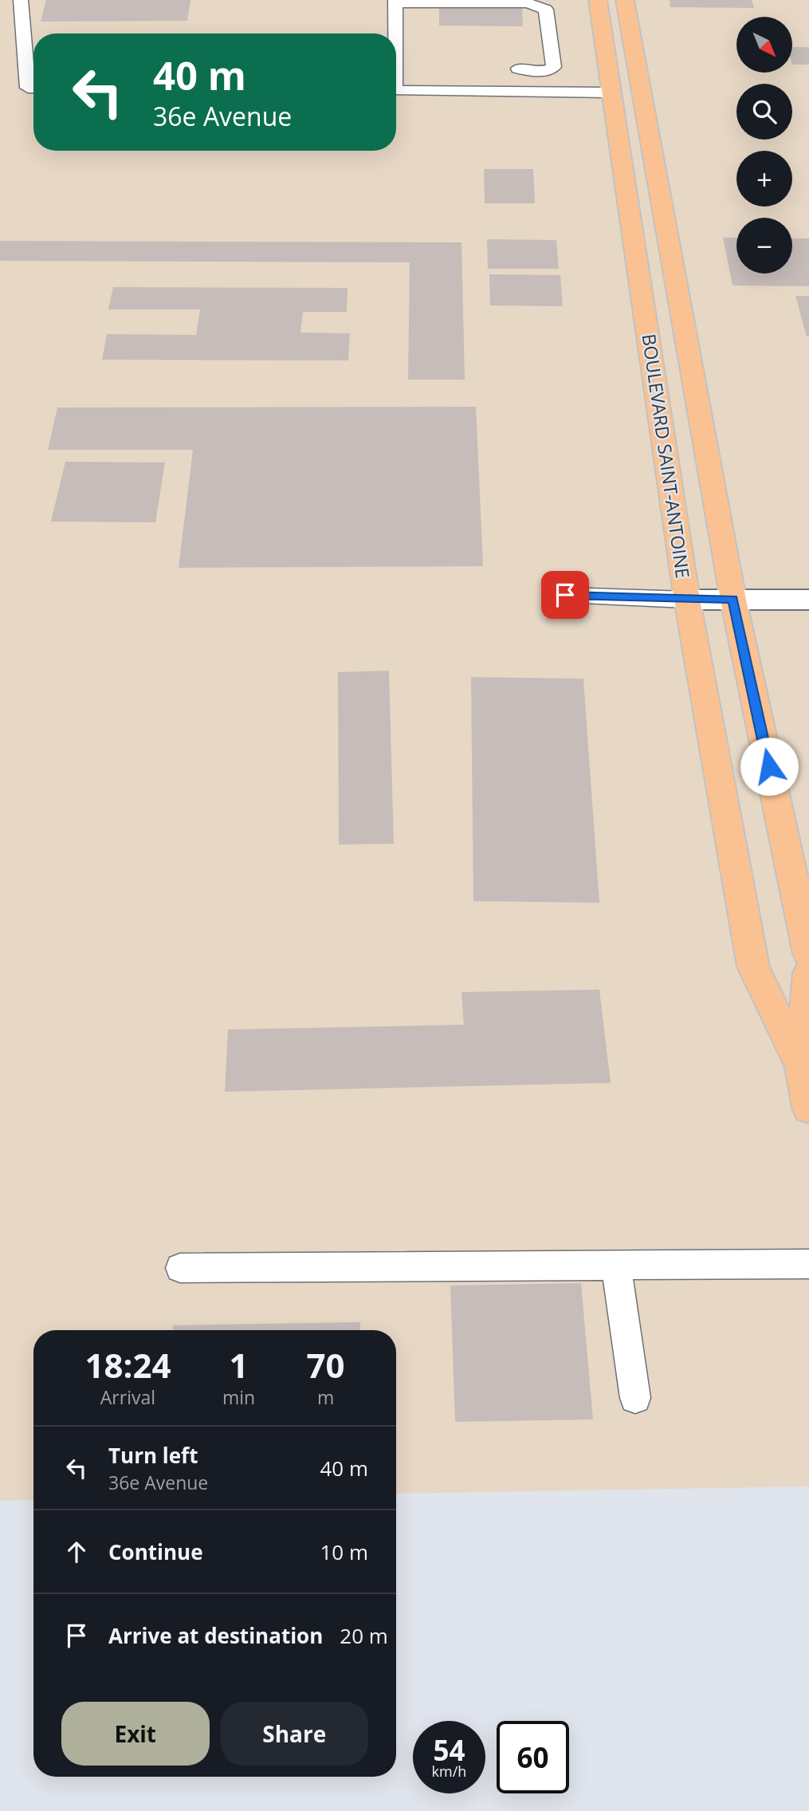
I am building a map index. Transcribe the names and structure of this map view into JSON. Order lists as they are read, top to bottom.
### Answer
{
  "streets": {
    "main road": ["BOULEVARD SAINT-ANTOINE"]
  },
  "north": "bottom right",
  "page": {
    "map_buttons": ["+", "−"],
    "turn": ["40 m", "36e Avenue"],
    "eta": [
      "18:24",
      "Arrival",
      "1",
      "min",
      "70",
      "m"
    ],
    "list": [
      {
        "name": "Turn left",
        "note": "36e Avenue",
        "value": "40 m"
      },
      {
        "name": "Continue",
        "value": "10 m"
      },
      {
        "name": "Arrive at destination",
        "value": "20 m"
      }
    ],
    "buttons": ["Exit", "Share"],
    "speed": "54 km/h",
    "limit": "60"
  }
}
